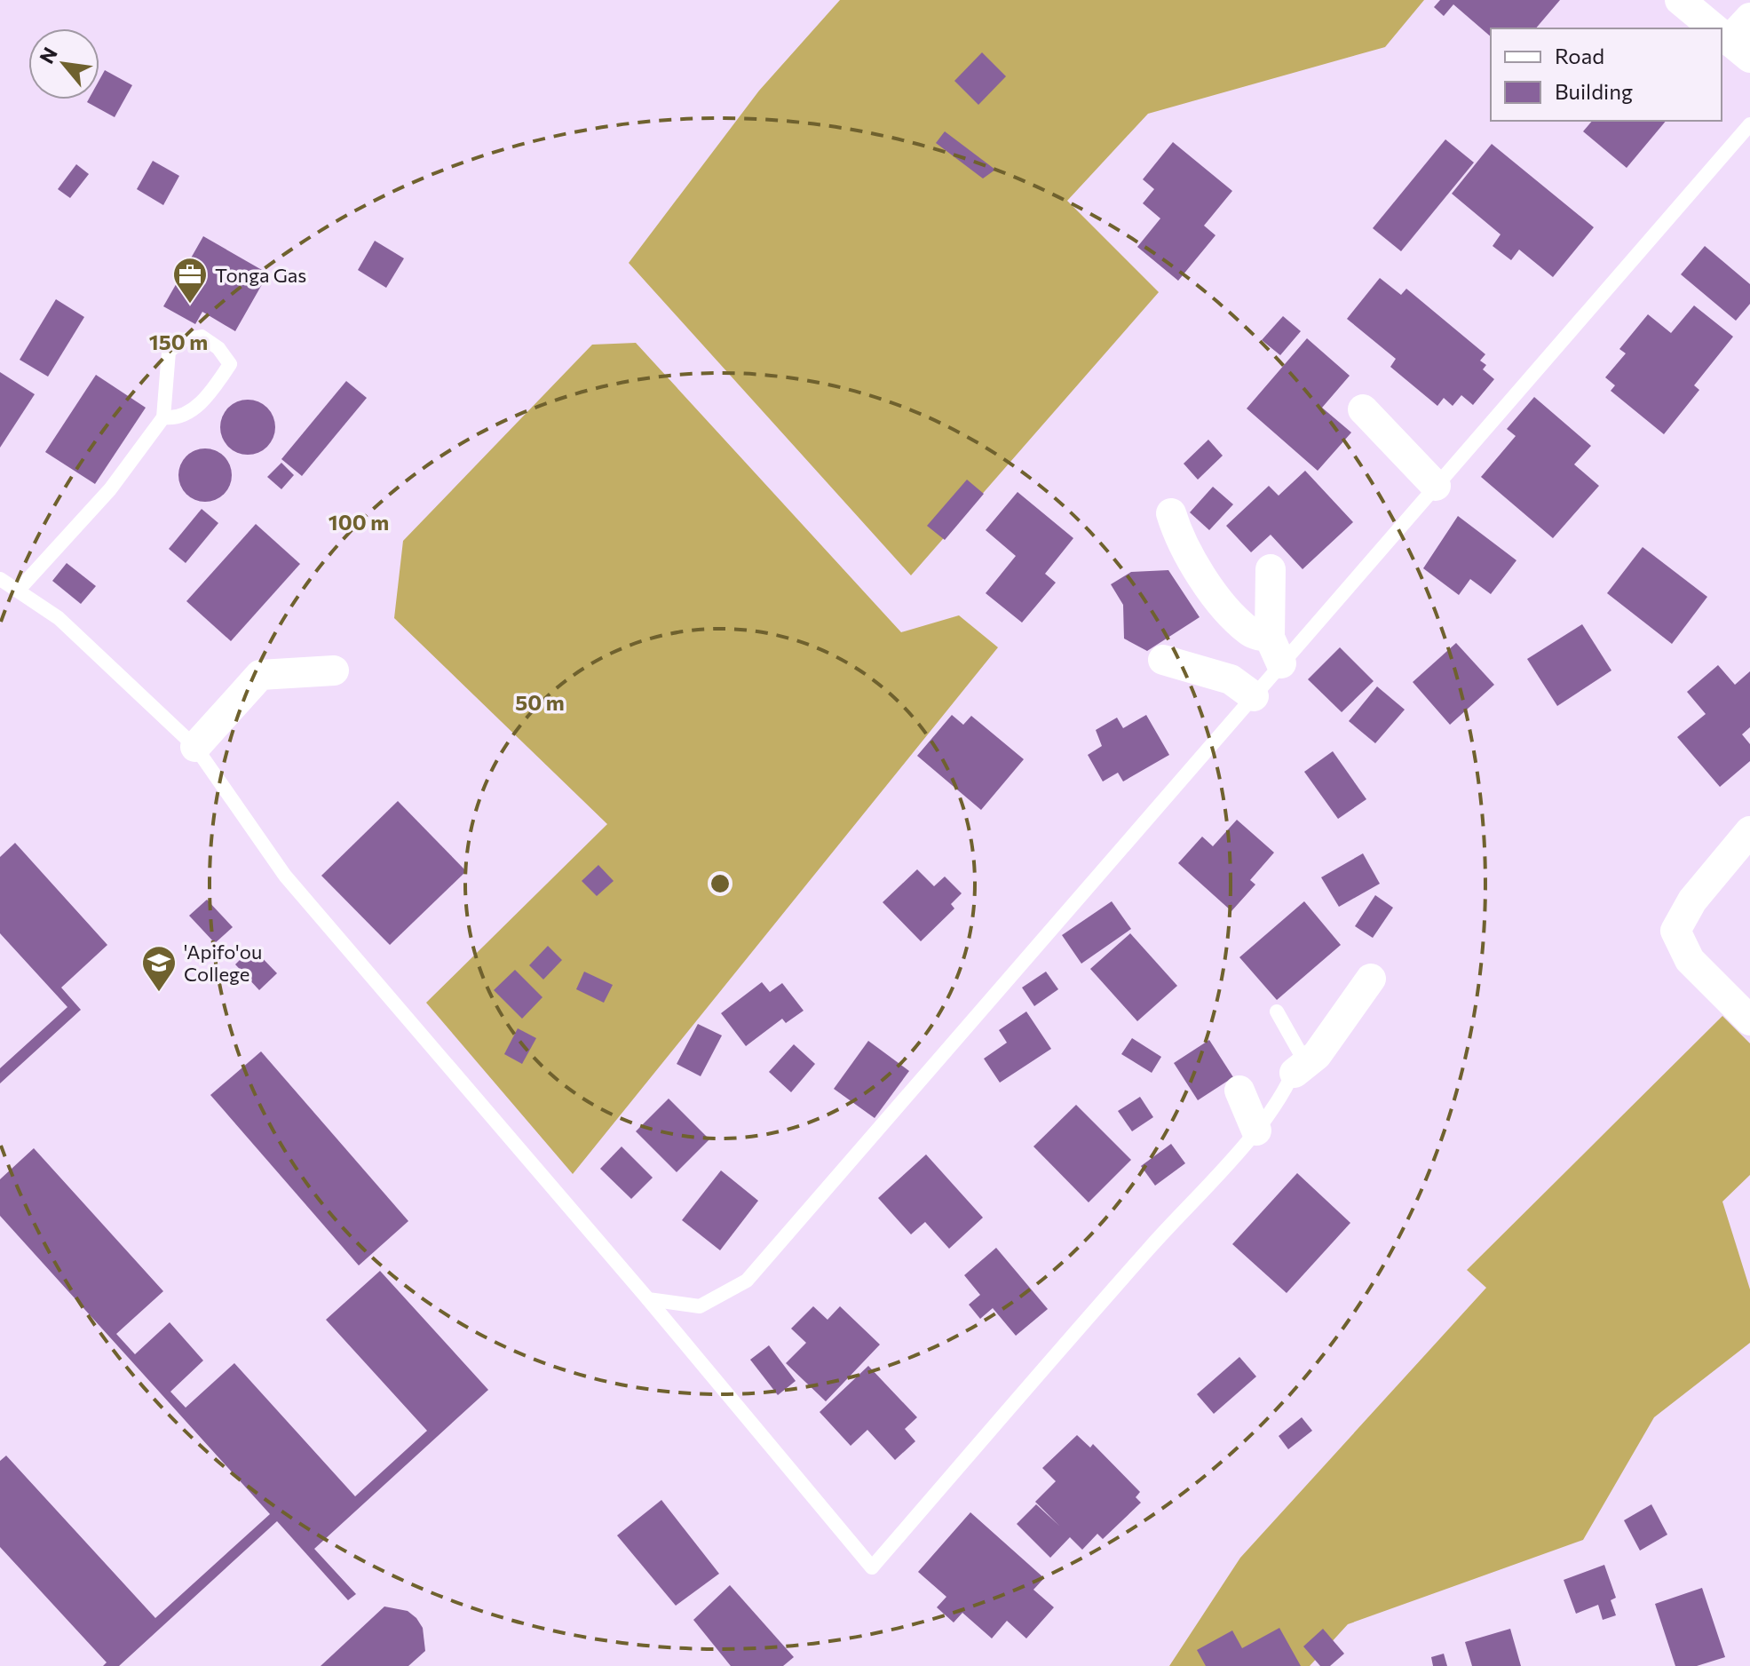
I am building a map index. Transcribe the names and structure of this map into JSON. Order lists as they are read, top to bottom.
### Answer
{
  "places": {
    "office": ["Tonga Gas"],
    "school or university": ["'Apifo'ou College"]
  },
  "legend": ["Road", "Building"],
  "north": "top left",
  "rings": ["150 m", "100 m", "50 m"]
}
